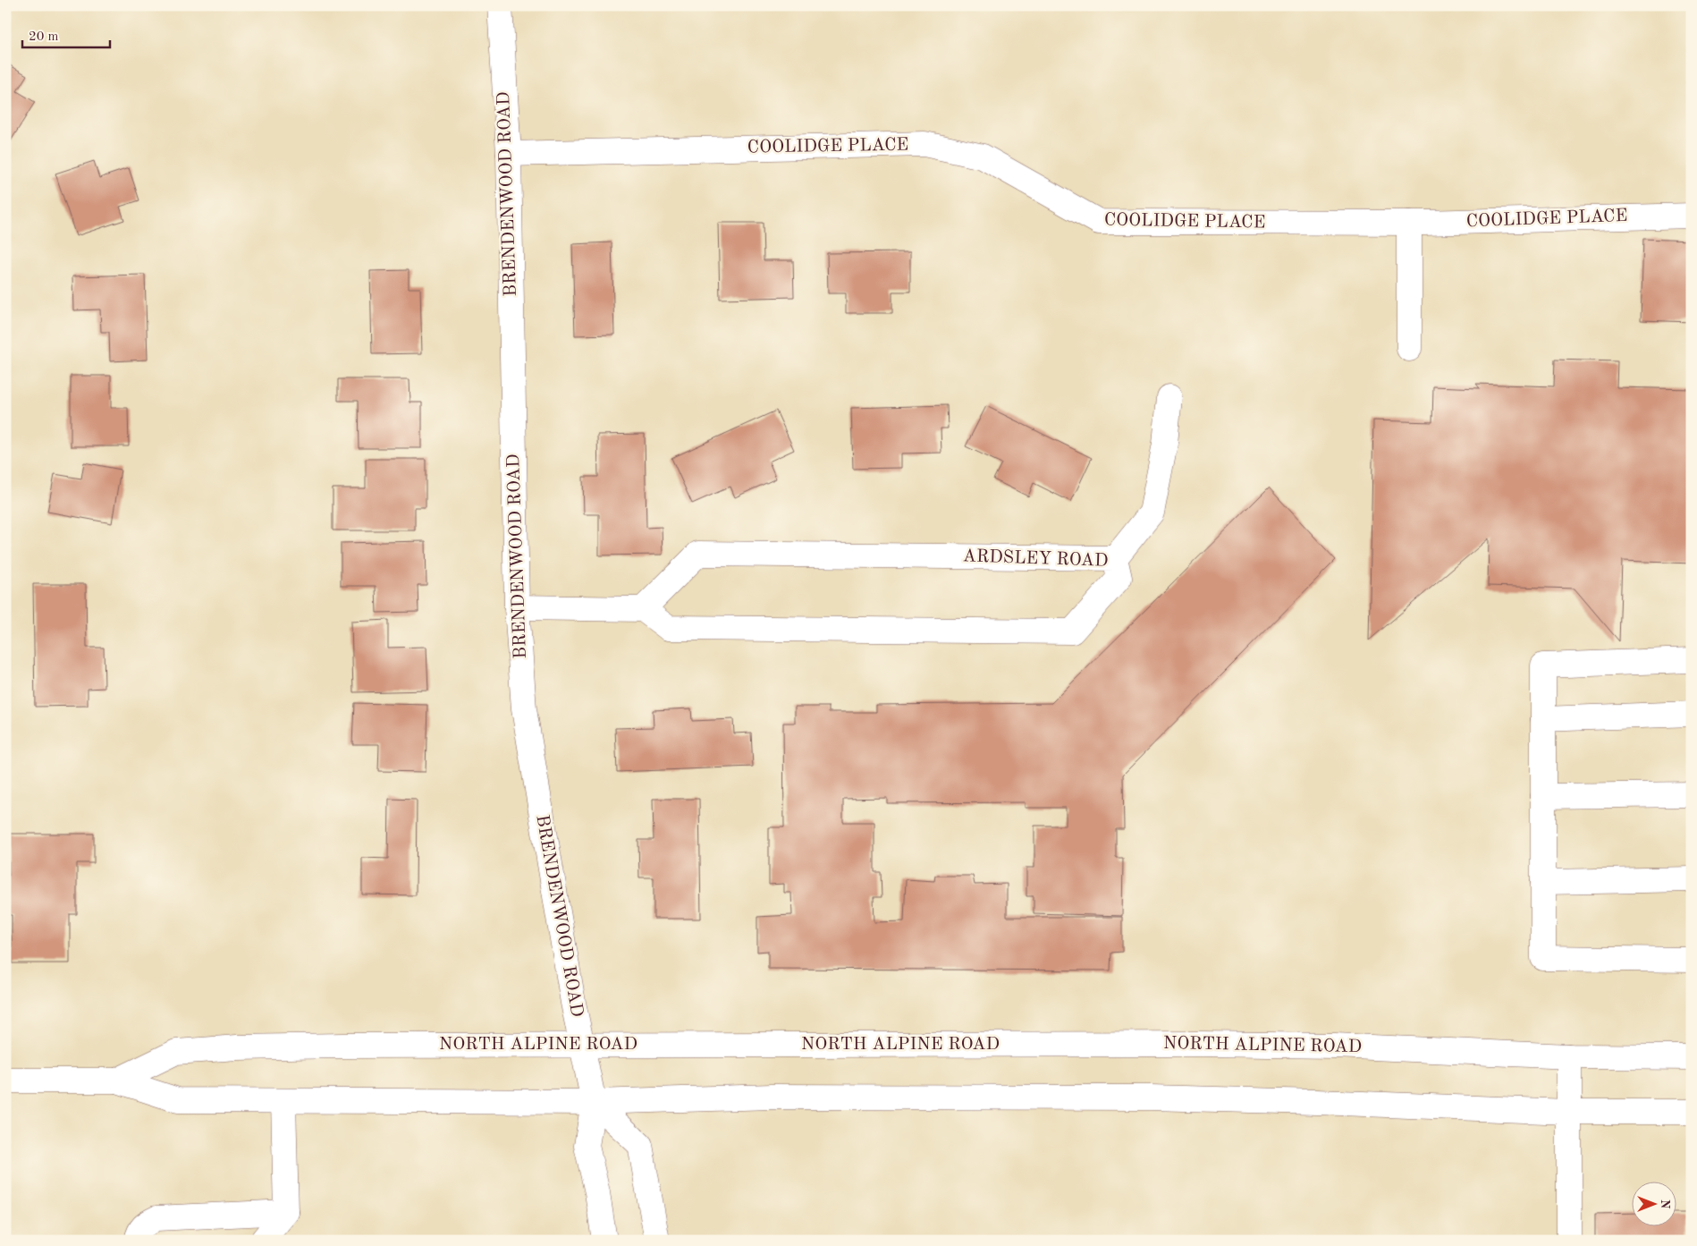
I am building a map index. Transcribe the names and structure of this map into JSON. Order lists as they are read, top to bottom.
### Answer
{
  "streets": {
    "street": [
      "COOLIDGE PLACE",
      "BRENDENWOOD ROAD",
      "ARDSLEY ROAD",
      "NORTH ALPINE ROAD"
    ]
  },
  "crossings": [
    ["COOLIDGE PLACE", "BRENDENWOOD ROAD"],
    ["BRENDENWOOD ROAD", "NORTH ALPINE ROAD"]
  ],
  "scale_bar": "20 m",
  "north": "right"
}
